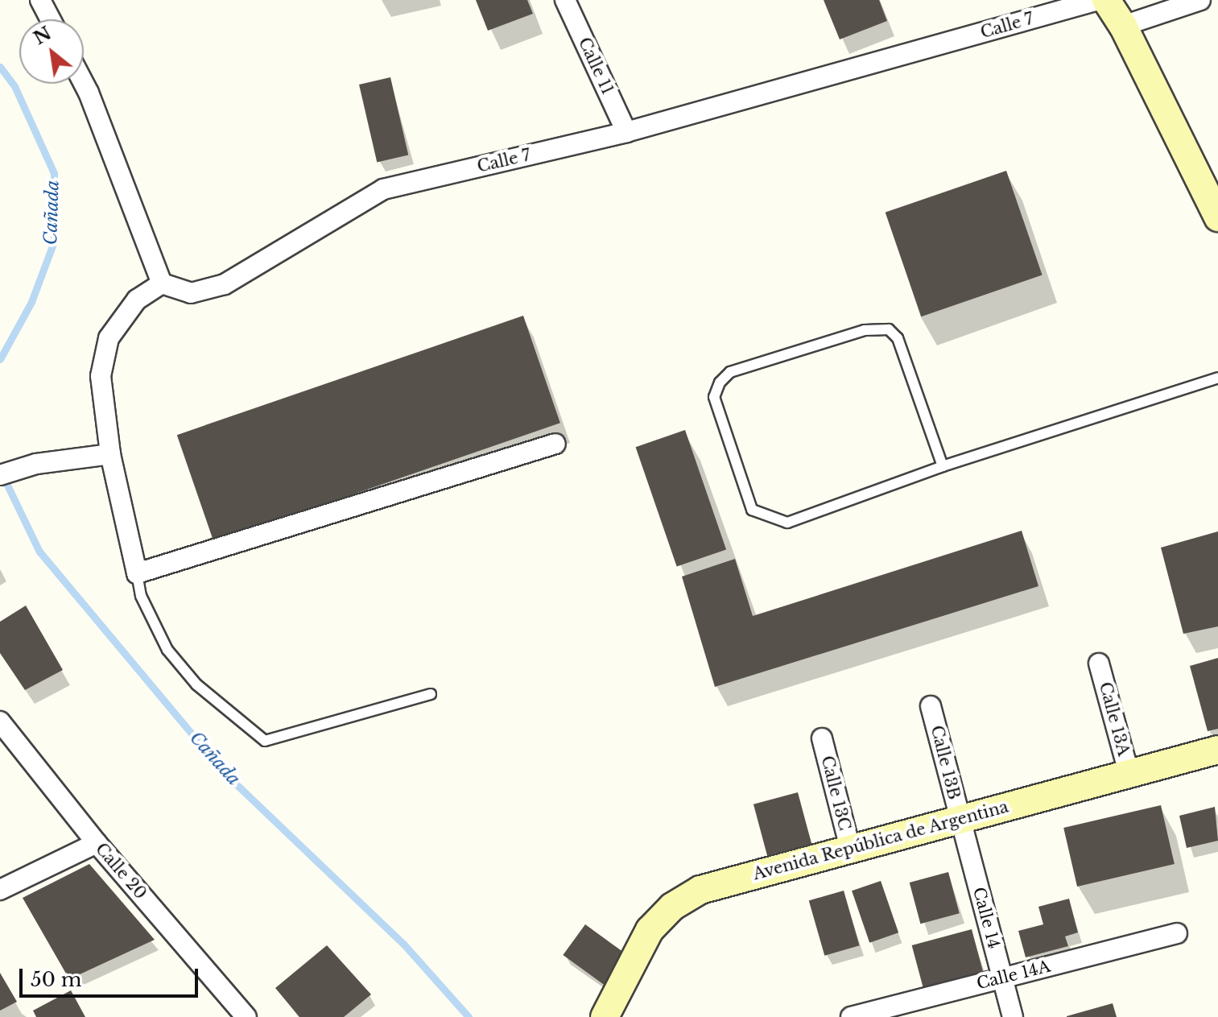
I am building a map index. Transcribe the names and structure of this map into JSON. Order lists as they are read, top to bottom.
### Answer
{
  "streets": {
    "main road": ["Avenida República de Argentina"],
    "street": [
      "Calle 7",
      "Calle 11",
      "Calle 13A",
      "Calle 13B",
      "Calle 13C",
      "Calle 20",
      "Calle 14",
      "Calle 14A"
    ]
  },
  "crossings": [
    ["Calle 7", "Calle 11"],
    ["Calle 13A", "Avenida República de Argentina"],
    ["Calle 13B", "Avenida República de Argentina"],
    ["Calle 13B", "Calle 14"],
    ["Calle 13C", "Avenida República de Argentina"],
    ["Avenida República de Argentina", "Calle 14"],
    ["Calle 14", "Calle 14A"]
  ],
  "water": ["Cañada"],
  "scale_bar": "50 m",
  "north": "top left"
}
